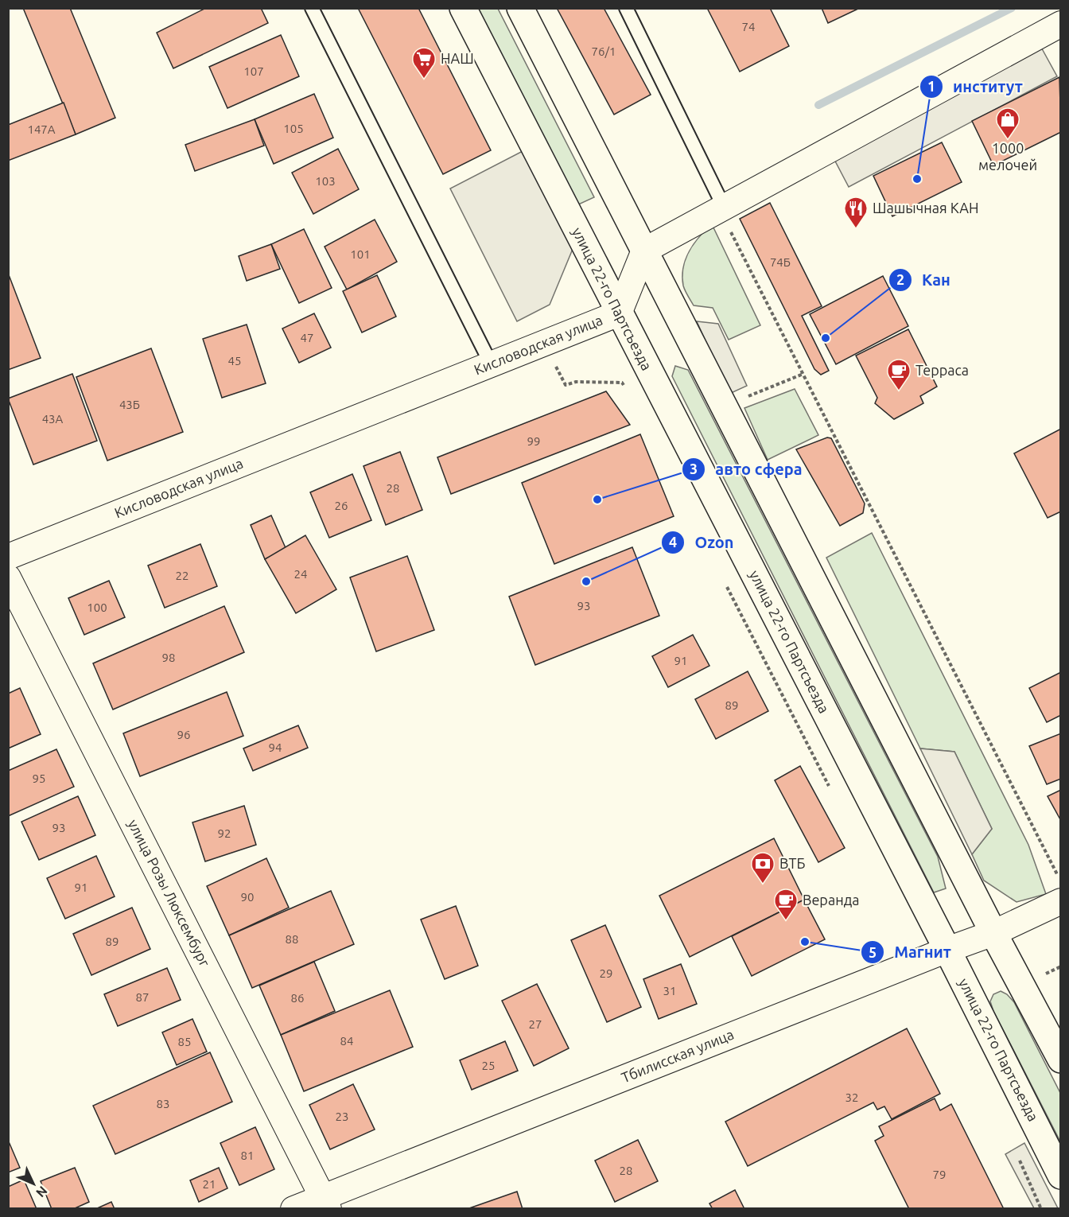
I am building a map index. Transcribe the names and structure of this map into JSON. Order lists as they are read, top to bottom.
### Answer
{
  "streets": {
    "main road": ["улица 22-го Партсъезда"],
    "street": ["Кисловодская улица", "улица Розы Люксембург", "Тбилисская улица"]
  },
  "crossings": [
    ["улица 22-го Партсъезда", "Кисловодская улица"],
    ["улица 22-го Партсъезда", "Тбилисская улица"],
    ["улица Розы Люксембург", "Тбилисская улица"]
  ],
  "places": {
    "supermarket": ["НАШ"],
    "shop": ["1000 мелочей"],
    "other": [
      "институт",
      "Кан",
      "авто сфера",
      "Ozon",
      "Магнит"
    ],
    "restaurant": ["Шашычная КАН"],
    "cafe": ["Терраса", "Веранда"],
    "bank": ["ВТБ"]
  },
  "house_numbers": [
    "74",
    "76/1",
    "107",
    "105",
    "147А",
    "103",
    "101",
    "74Б",
    "47",
    "45",
    "43Б",
    "43А",
    "99",
    "28",
    "26",
    "24",
    "22",
    "93",
    "100",
    "98",
    "91",
    "89",
    "96",
    "94",
    "95",
    "93",
    "92",
    "91",
    "90",
    "88",
    "89",
    "29",
    "31",
    "87",
    "86",
    "27",
    "84",
    "85",
    "25",
    "32",
    "83",
    "23",
    "81",
    "28",
    "79",
    "21"
  ],
  "north": "bottom right"
}
